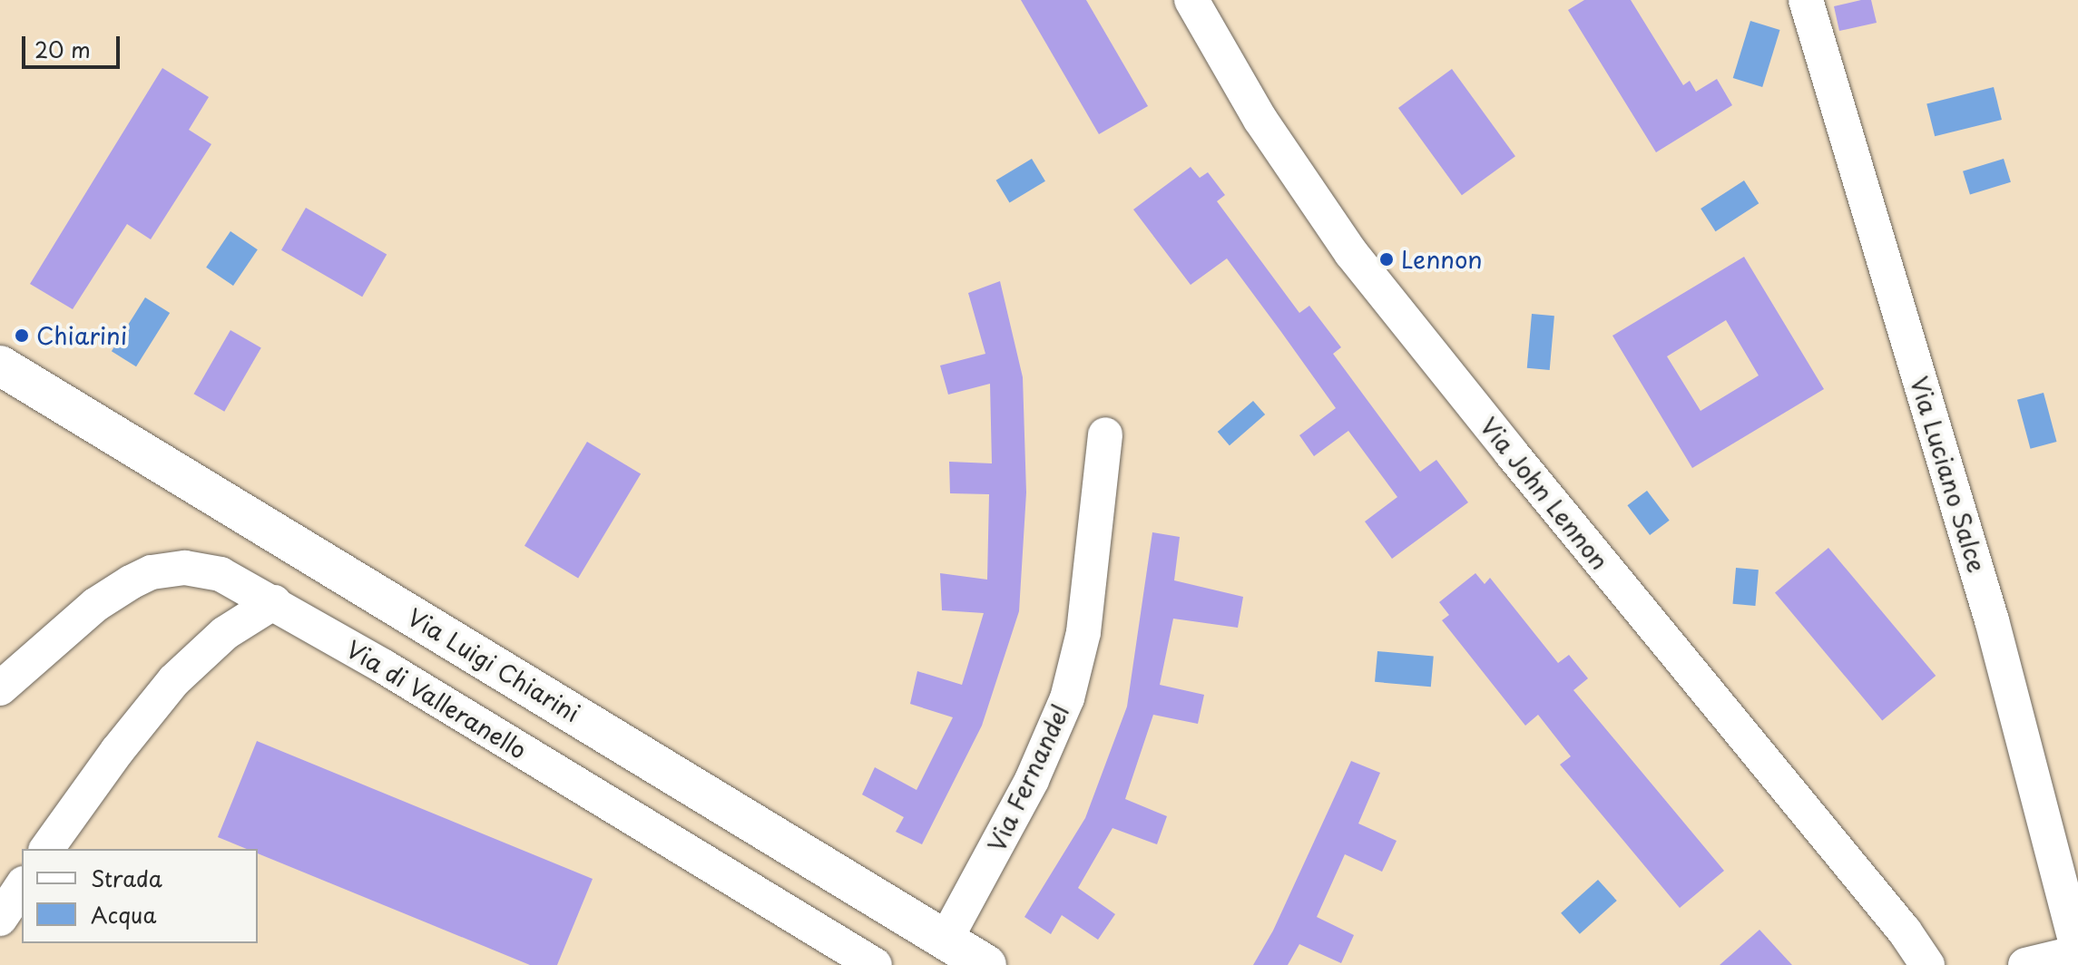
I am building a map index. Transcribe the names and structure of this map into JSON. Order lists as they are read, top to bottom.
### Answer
{
  "streets": {
    "street": [
      "Via Luciano Salce",
      "Via John Lennon",
      "Via Luigi Chiarini",
      "Via di Valleranello",
      "Via Fernandel"
    ]
  },
  "crossings": [
    ["Via Luigi Chiarini", "Via Fernandel"]
  ],
  "places": ["Lennon", "Chiarini"],
  "legend": ["Strada", "Acqua"],
  "scale_bar": "20 m"
}
